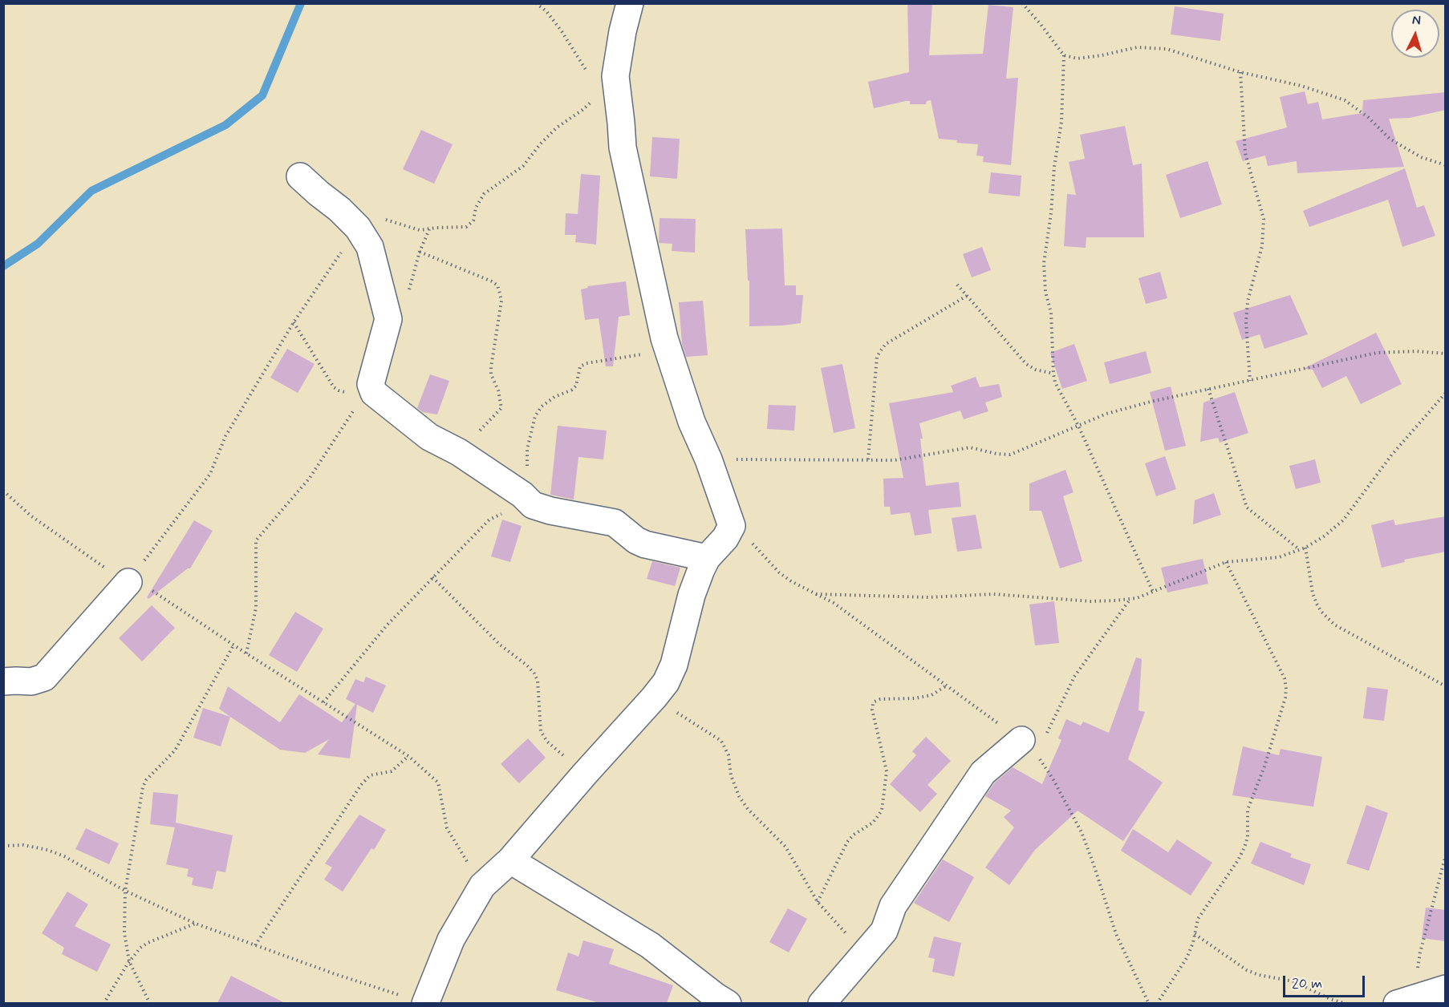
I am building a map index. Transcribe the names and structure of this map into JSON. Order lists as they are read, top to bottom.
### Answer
{
  "scale_bar": "20 m",
  "north": "top"
}
